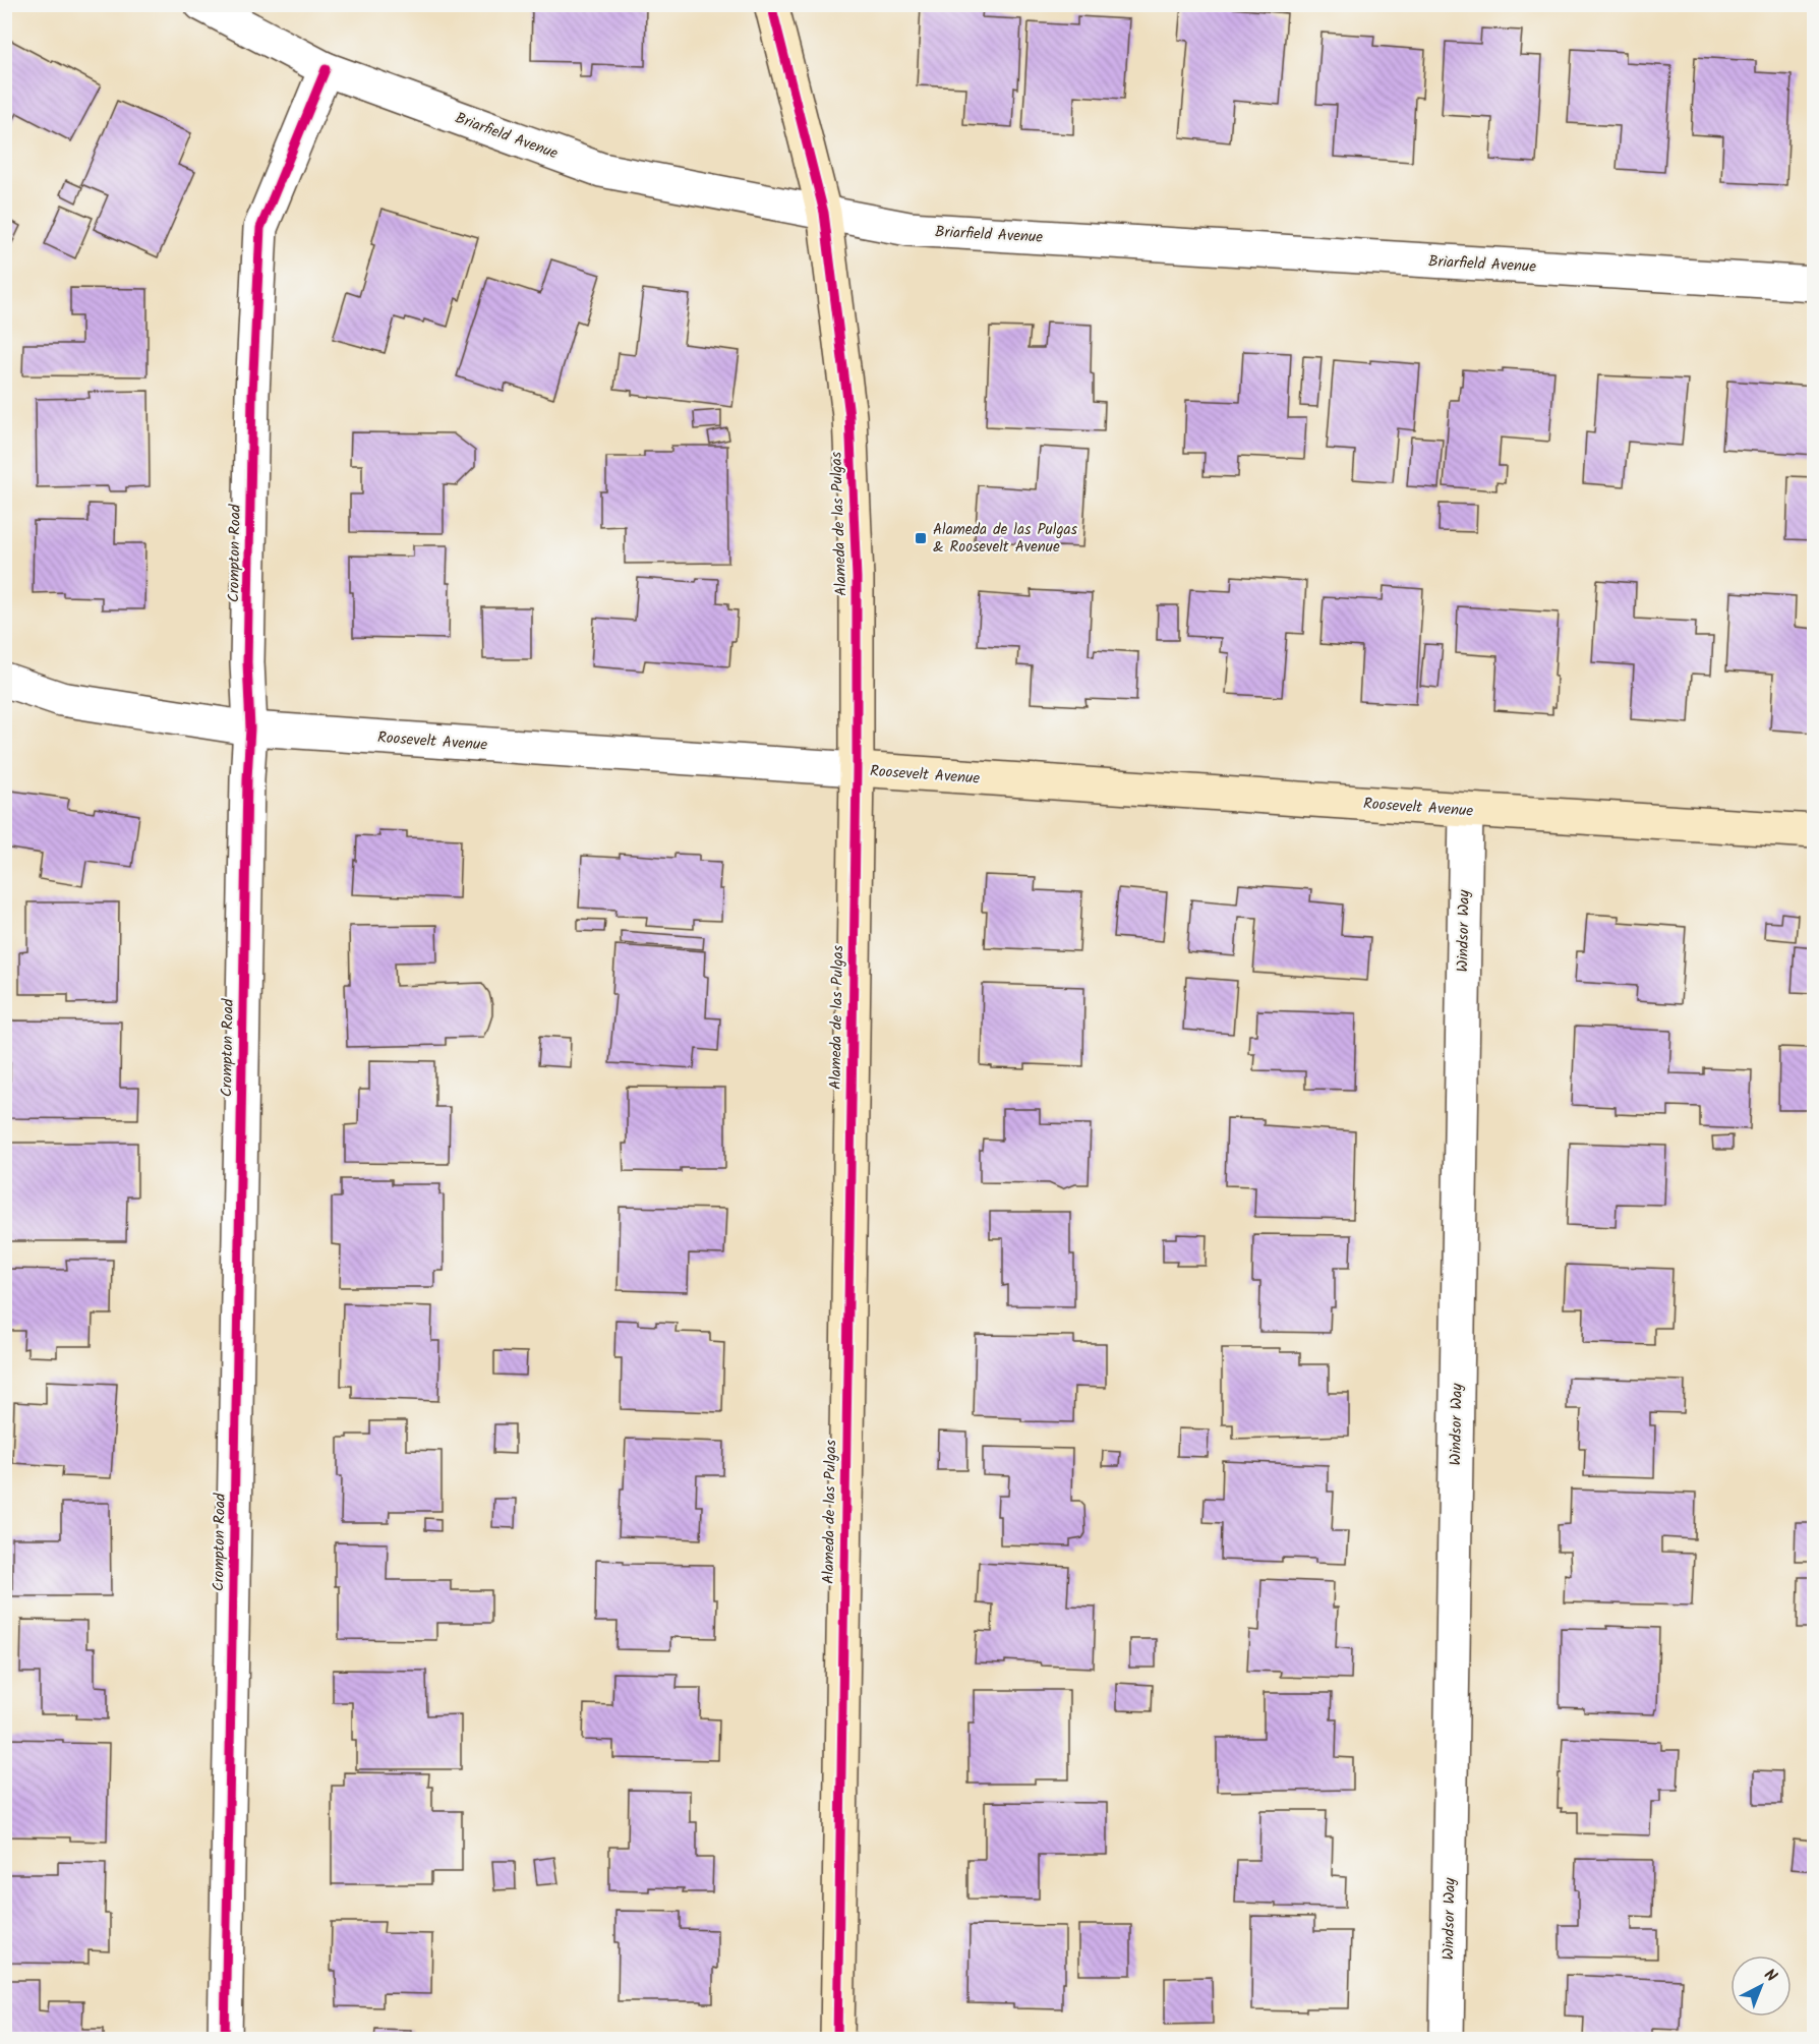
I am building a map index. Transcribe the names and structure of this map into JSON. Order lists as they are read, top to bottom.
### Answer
{
  "streets": {
    "main road": ["Alameda de las Pulgas", "Roosevelt Avenue"],
    "street": ["Briarfield Avenue", "Crompton Road", "Windsor Way"]
  },
  "crossings": [
    ["Briarfield Avenue", "Alameda de las Pulgas"],
    ["Briarfield Avenue", "Crompton Road"],
    ["Alameda de las Pulgas", "Roosevelt Avenue"],
    ["Crompton Road", "Roosevelt Avenue"],
    ["Roosevelt Avenue", "Windsor Way"]
  ],
  "places": {
    "transit": ["Alameda de las Pulgas & Roosevelt Avenue"]
  },
  "north": "top right"
}
